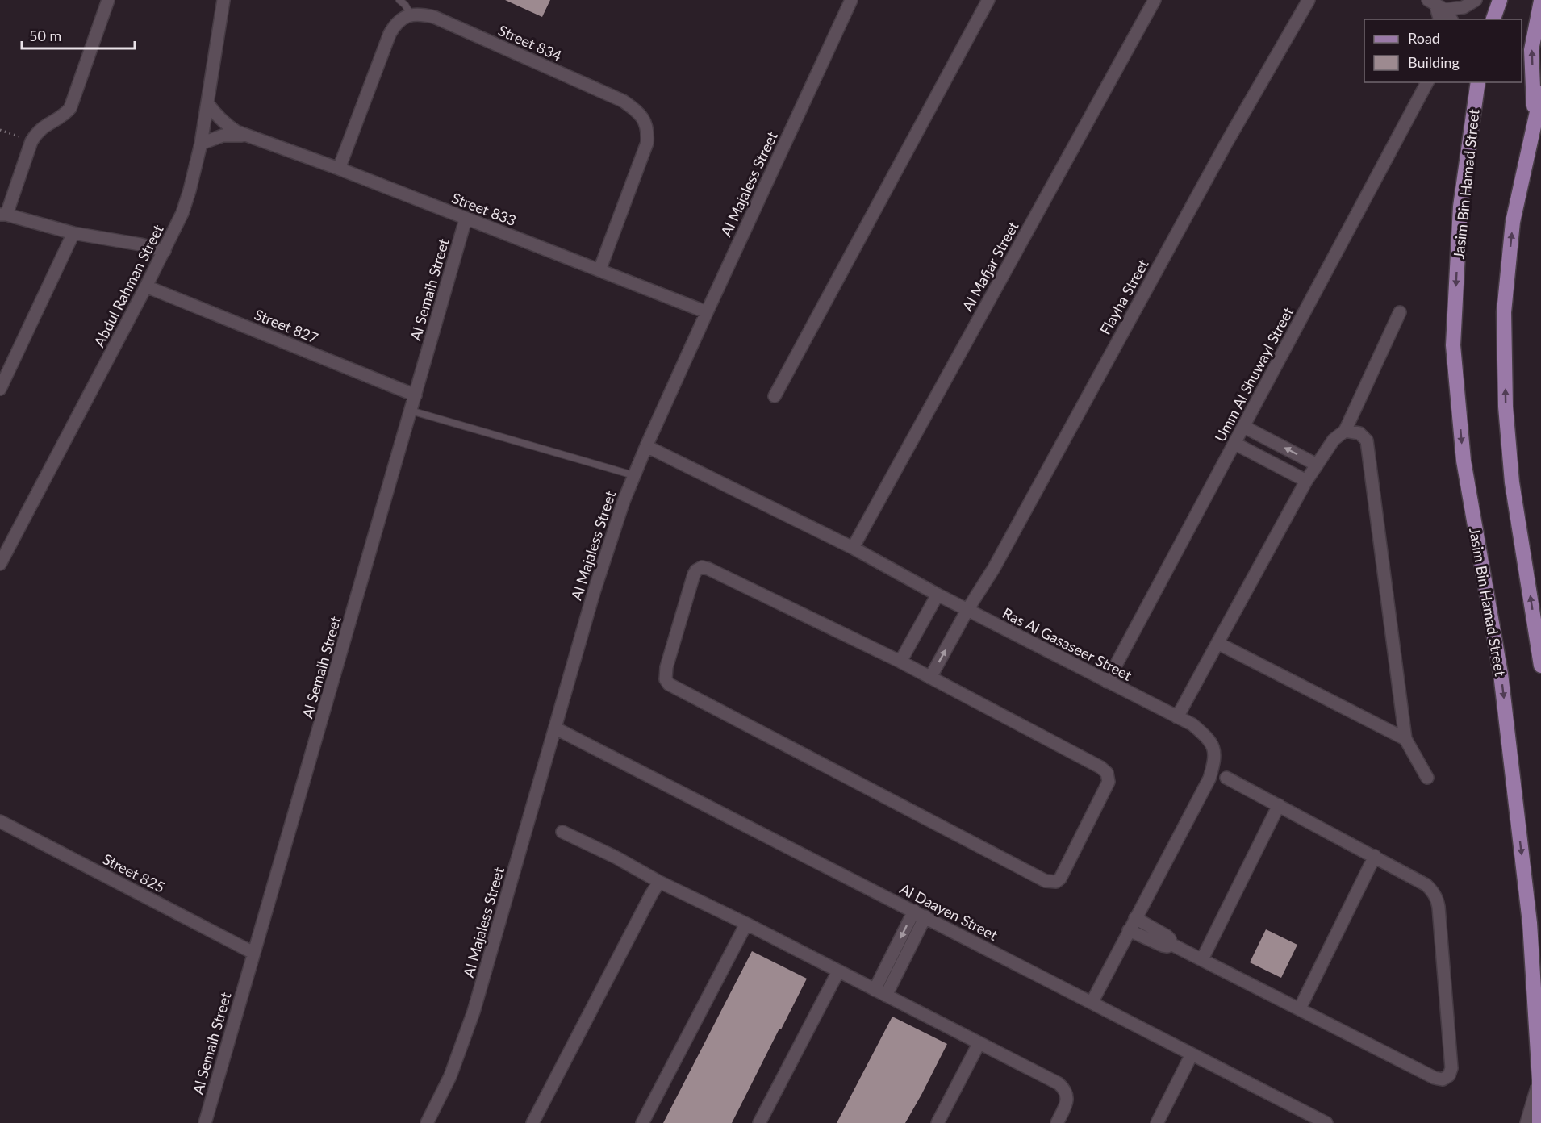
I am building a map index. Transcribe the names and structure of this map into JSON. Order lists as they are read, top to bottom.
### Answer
{
  "streets": {
    "main road": ["Jasim Bin Hamad Street"],
    "street": [
      "Street 834",
      "Al Majaless Street",
      "Street 833",
      "Al Mafjar Street",
      "Abdul Rahman Street",
      "Al Semaih Street",
      "Flayha Street",
      "Street 827",
      "Umm Al Shuwayl Street",
      "Ras Al Gasaseer Street",
      "Street 825",
      "Al Daayen Street"
    ]
  },
  "crossings": [
    ["Street 834", "Street 833"],
    ["Al Majaless Street", "Street 833"],
    ["Al Majaless Street", "Ras Al Gasaseer Street"],
    ["Al Majaless Street", "Al Daayen Street"],
    ["Street 833", "Abdul Rahman Street"],
    ["Street 833", "Al Semaih Street"],
    ["Al Mafjar Street", "Ras Al Gasaseer Street"],
    ["Abdul Rahman Street", "Street 827"],
    ["Al Semaih Street", "Street 827"],
    ["Al Semaih Street", "Street 825"],
    ["Flayha Street", "Ras Al Gasaseer Street"],
    ["Umm Al Shuwayl Street", "Ras Al Gasaseer Street"],
    ["Ras Al Gasaseer Street", "Al Daayen Street"]
  ],
  "legend": ["Road", "Building"],
  "scale_bar": "50 m"
}
